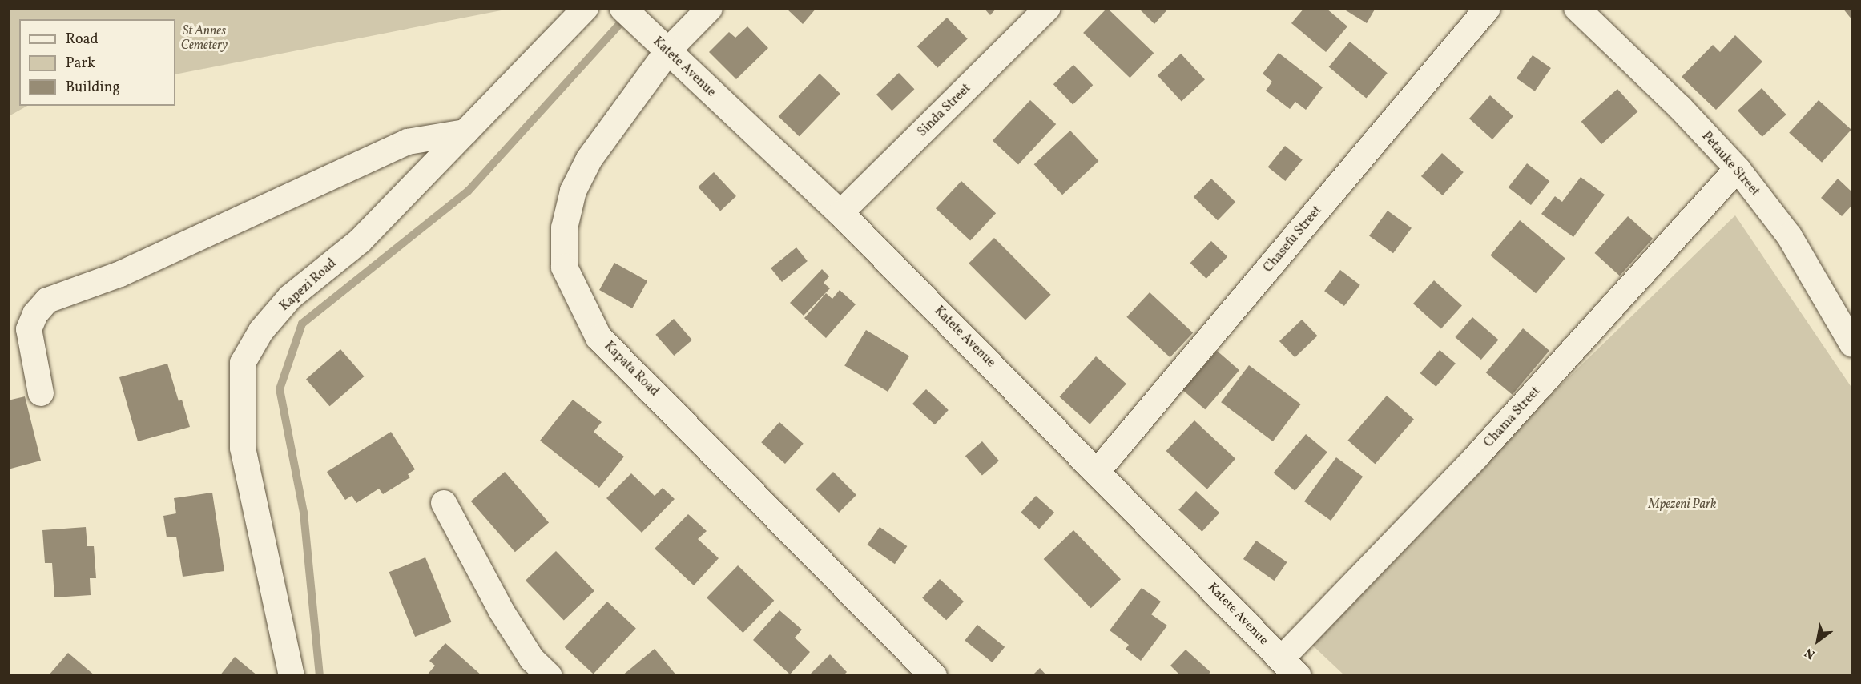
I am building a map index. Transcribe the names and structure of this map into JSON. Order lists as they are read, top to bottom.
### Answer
{
  "streets": {
    "street": [
      "Katete Avenue",
      "Sinda Street",
      "Petauke Street",
      "Chasefu Street",
      "Kapezi Road",
      "Kapata Road",
      "Chama Street"
    ]
  },
  "crossings": [
    ["Katete Avenue", "Sinda Street"],
    ["Katete Avenue", "Chasefu Street"],
    ["Katete Avenue", "Kapata Road"],
    ["Katete Avenue", "Chama Street"],
    ["Petauke Street", "Chama Street"]
  ],
  "parks": ["St Annes Cemetery", "Mpezeni Park"],
  "legend": ["Road", "Park", "Building"],
  "north": "bottom left"
}
